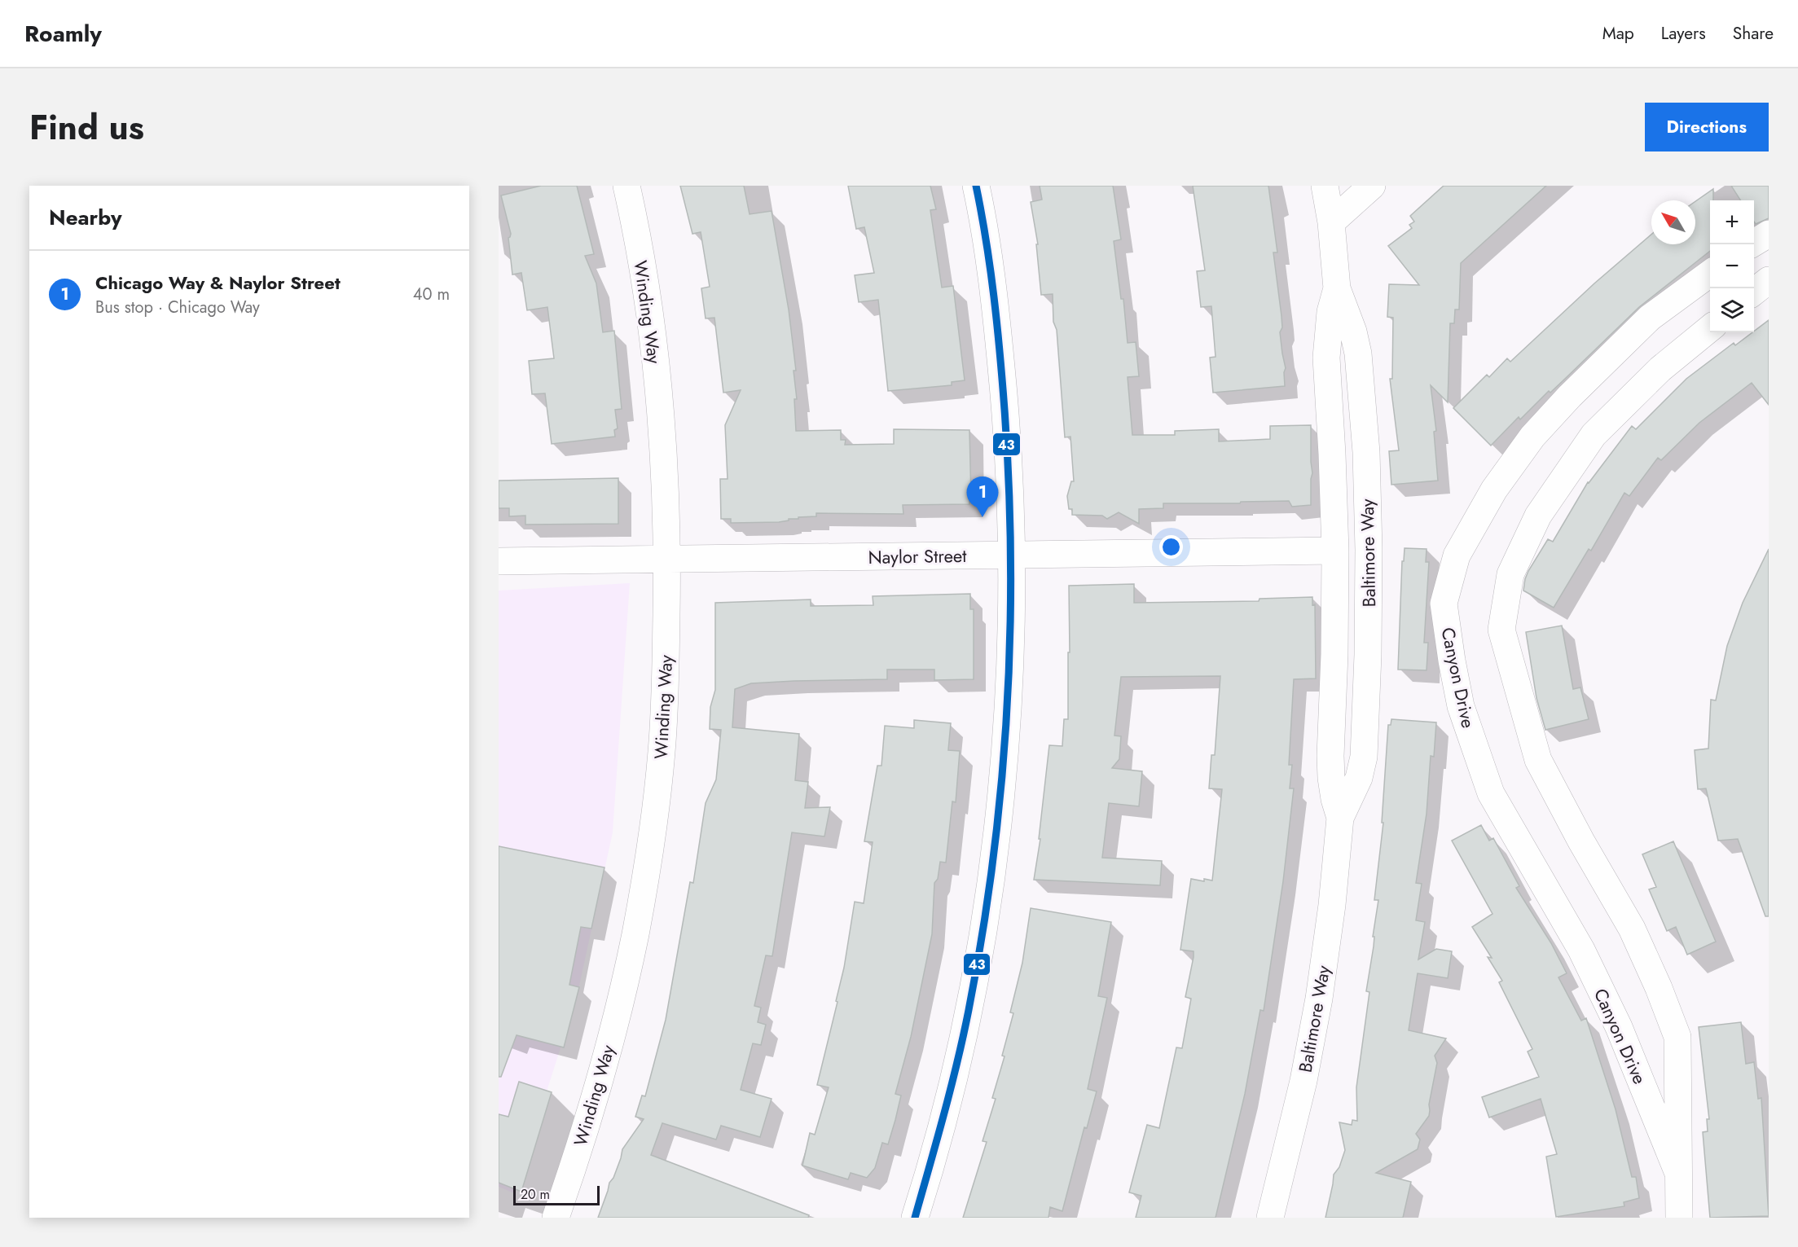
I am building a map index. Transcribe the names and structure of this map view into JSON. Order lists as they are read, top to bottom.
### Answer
{
  "streets": {
    "street": [
      "Winding Way",
      "Baltimore Way",
      "Naylor Street",
      "Canyon Drive"
    ]
  },
  "crossings": [
    ["Winding Way", "Naylor Street"],
    ["Baltimore Way", "Naylor Street"]
  ],
  "lines": ["transit line 43"],
  "scale_bar": "20 m",
  "north": "top left",
  "page": {
    "header": "Roamly",
    "nav": ["Map", "Layers", "Share"],
    "title": "Find us",
    "buttons": "Directions",
    "heading": "Nearby",
    "map_buttons": ["+", "−"],
    "list": [
      {
        "mark": "1",
        "name": "Chicago Way & Naylor Street",
        "note": "Bus stop · Chicago Way",
        "value": "40 m"
      }
    ],
    "pins": "1",
    "scale": "20 m"
  }
}
